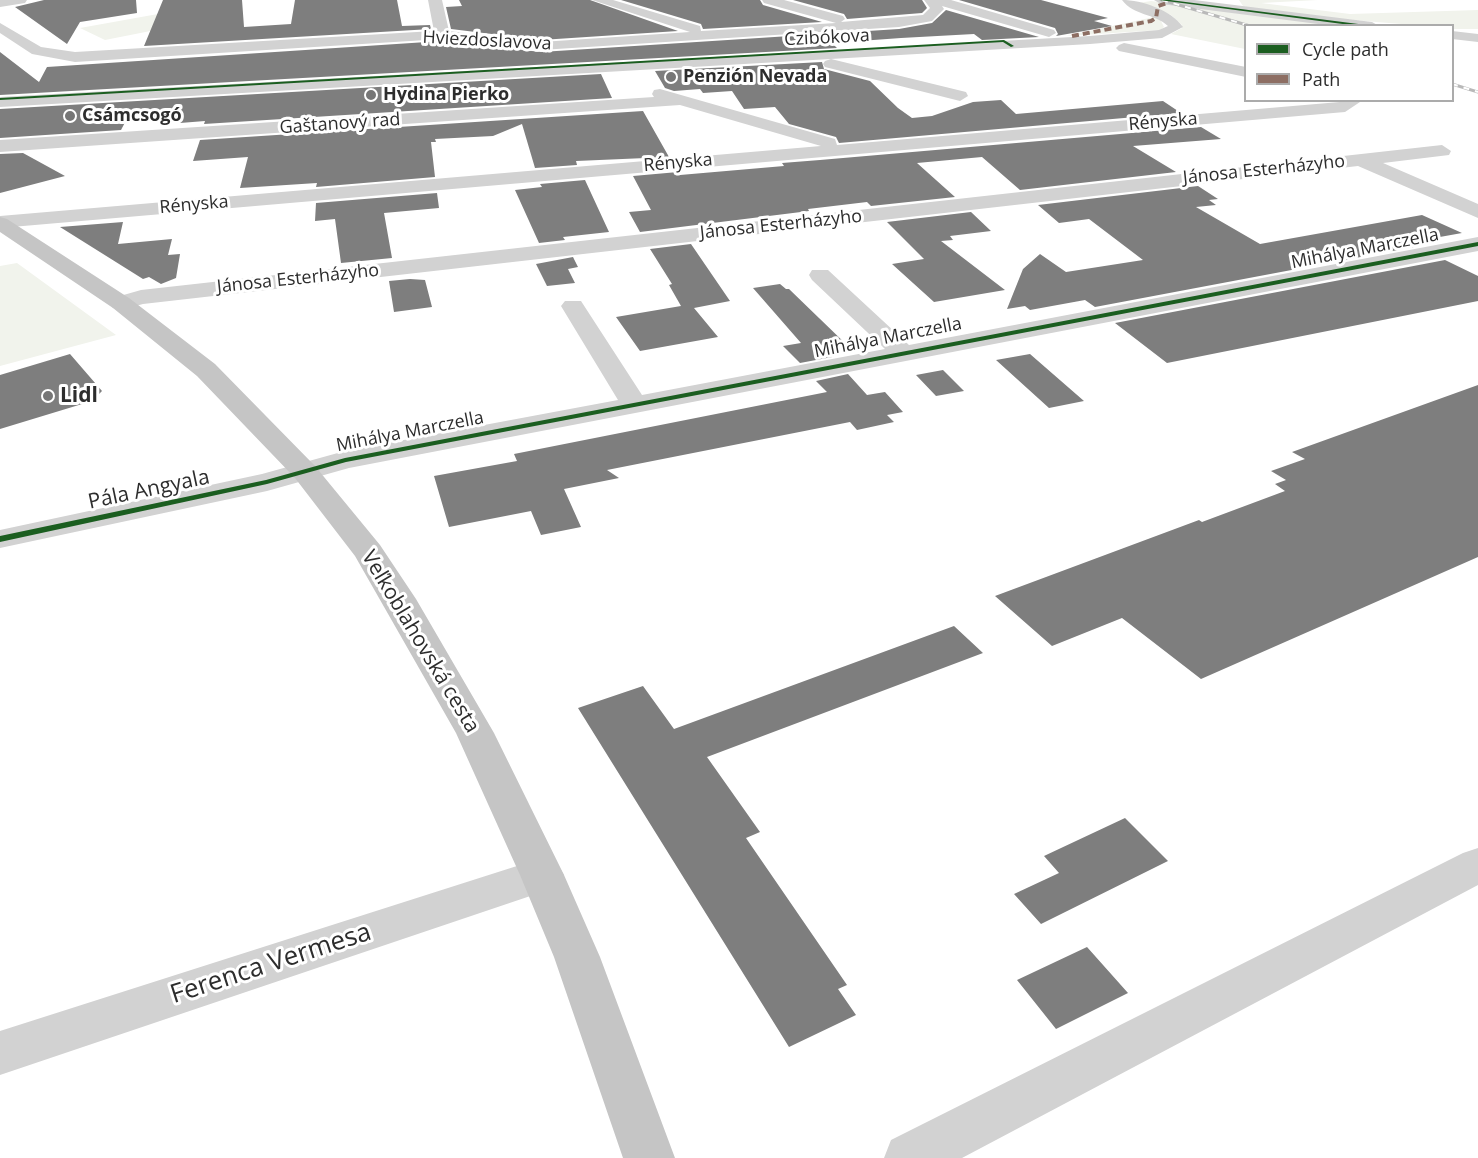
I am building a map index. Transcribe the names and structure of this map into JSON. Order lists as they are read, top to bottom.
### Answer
{
  "streets": {
    "main road": ["Veľkoblahovská cesta"],
    "street": [
      "Czibókova",
      "Hviezdoslavova",
      "Rényska",
      "Gaštanový rad",
      "Jánosa Esterházyho",
      "Mihálya Marczella",
      "Pála Angyala",
      "Ferenca Vermesa"
    ]
  },
  "crossings": [
    ["Czibókova", "Gaštanový rad"],
    ["Rényska", "Gaštanový rad"],
    ["Rényska", "Veľkoblahovská cesta"],
    ["Jánosa Esterházyho", "Mihálya Marczella"],
    ["Jánosa Esterházyho", "Veľkoblahovská cesta"],
    ["Mihálya Marczella", "Pála Angyala"],
    ["Mihálya Marczella", "Veľkoblahovská cesta"],
    ["Pála Angyala", "Veľkoblahovská cesta"],
    ["Veľkoblahovská cesta", "Ferenca Vermesa"]
  ],
  "places": [
    "Penzión Nevada",
    "Hydina Pierko",
    "Csámcsogó",
    "Lidl"
  ],
  "legend": ["Cycle path", "Path"]
}
